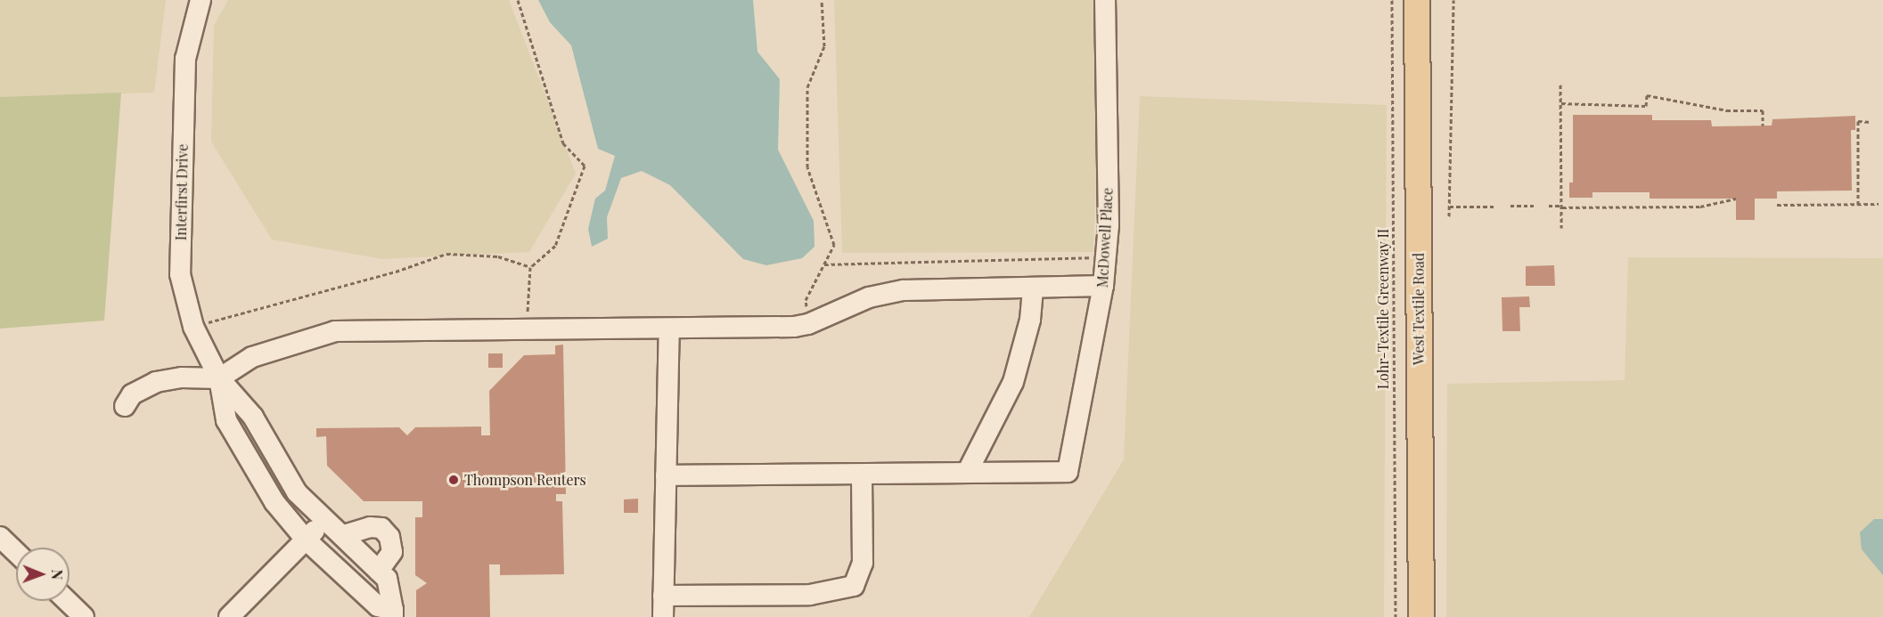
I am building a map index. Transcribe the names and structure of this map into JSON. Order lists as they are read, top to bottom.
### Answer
{
  "streets": {
    "main road": ["West Textile Road"],
    "street": ["Interfirst Drive", "McDowell Place"],
    "path": ["Lohr-Textile Greenway II"]
  },
  "places": ["Thompson Reuters"],
  "north": "right"
}
